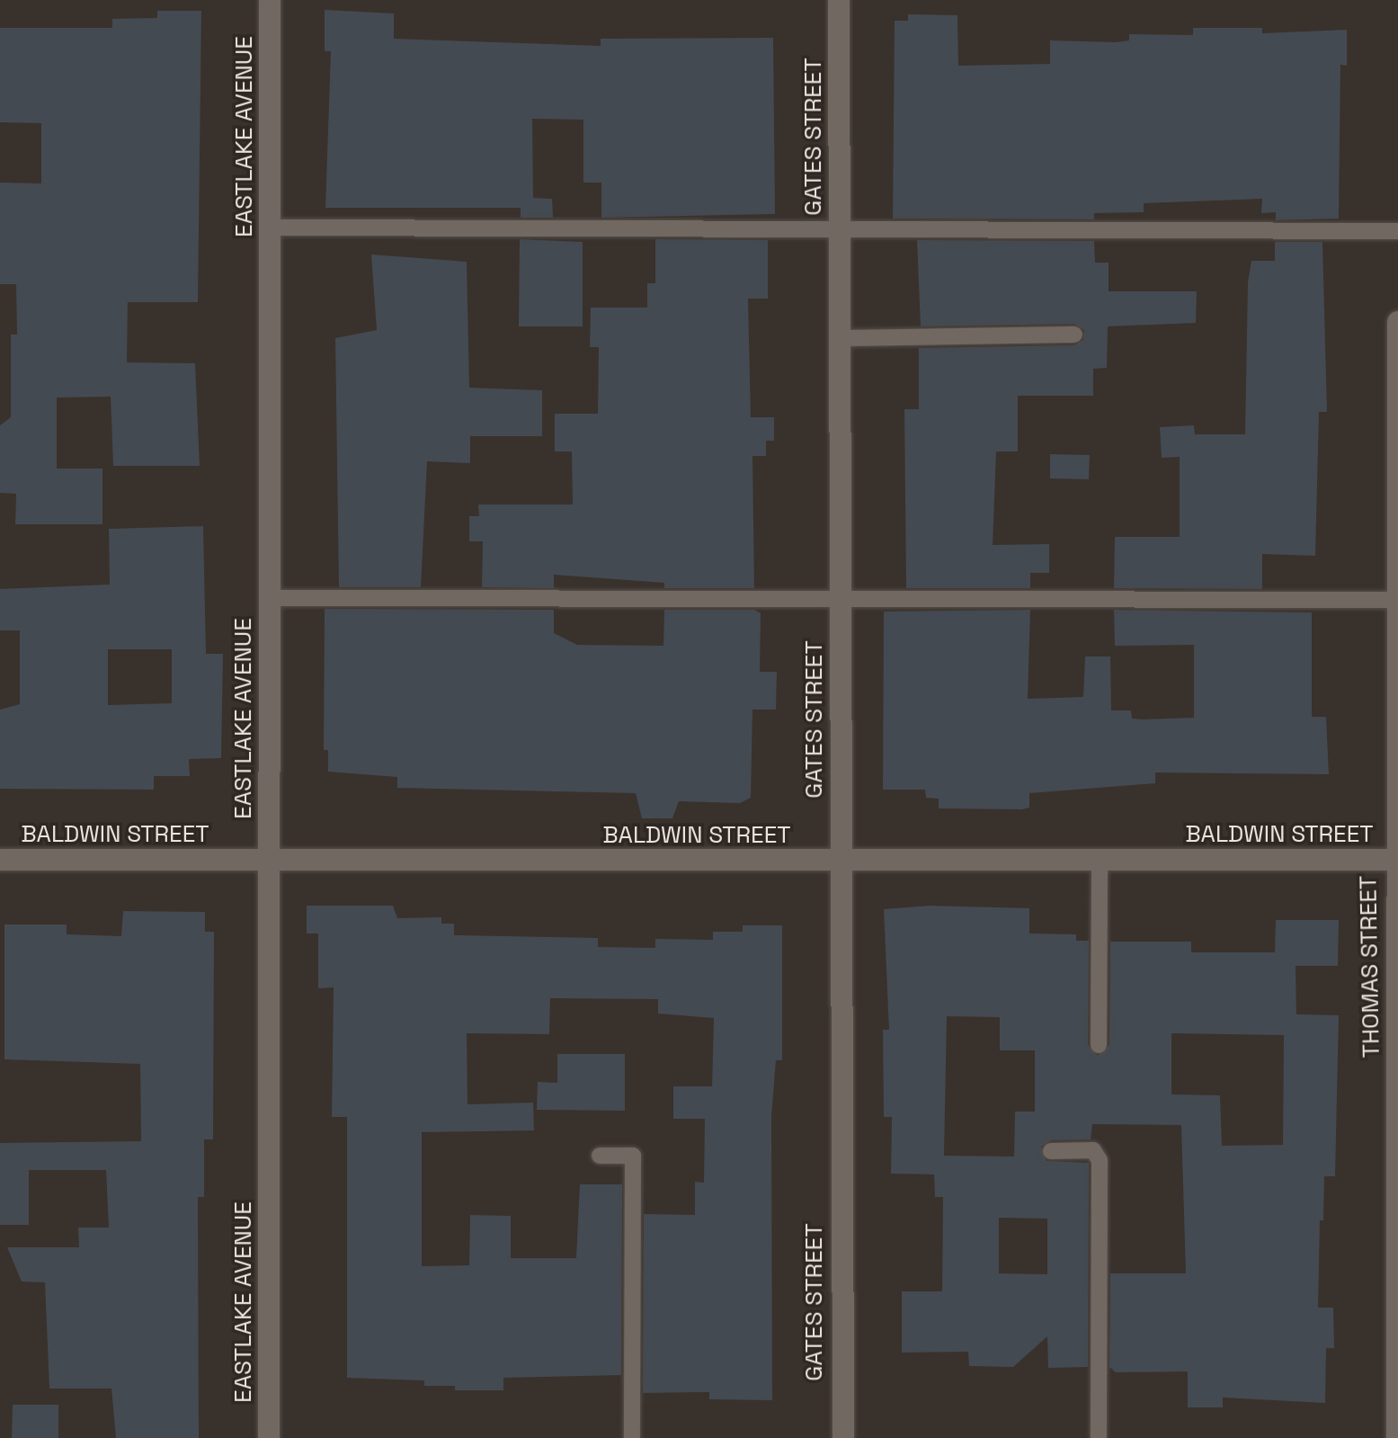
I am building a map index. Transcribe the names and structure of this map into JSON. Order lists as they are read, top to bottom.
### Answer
{
  "streets": {
    "street": [
      "EASTLAKE AVENUE",
      "GATES STREET",
      "BALDWIN STREET",
      "THOMAS STREET"
    ]
  },
  "crossings": [
    ["EASTLAKE AVENUE", "BALDWIN STREET"],
    ["GATES STREET", "BALDWIN STREET"],
    ["BALDWIN STREET", "THOMAS STREET"]
  ]
}
